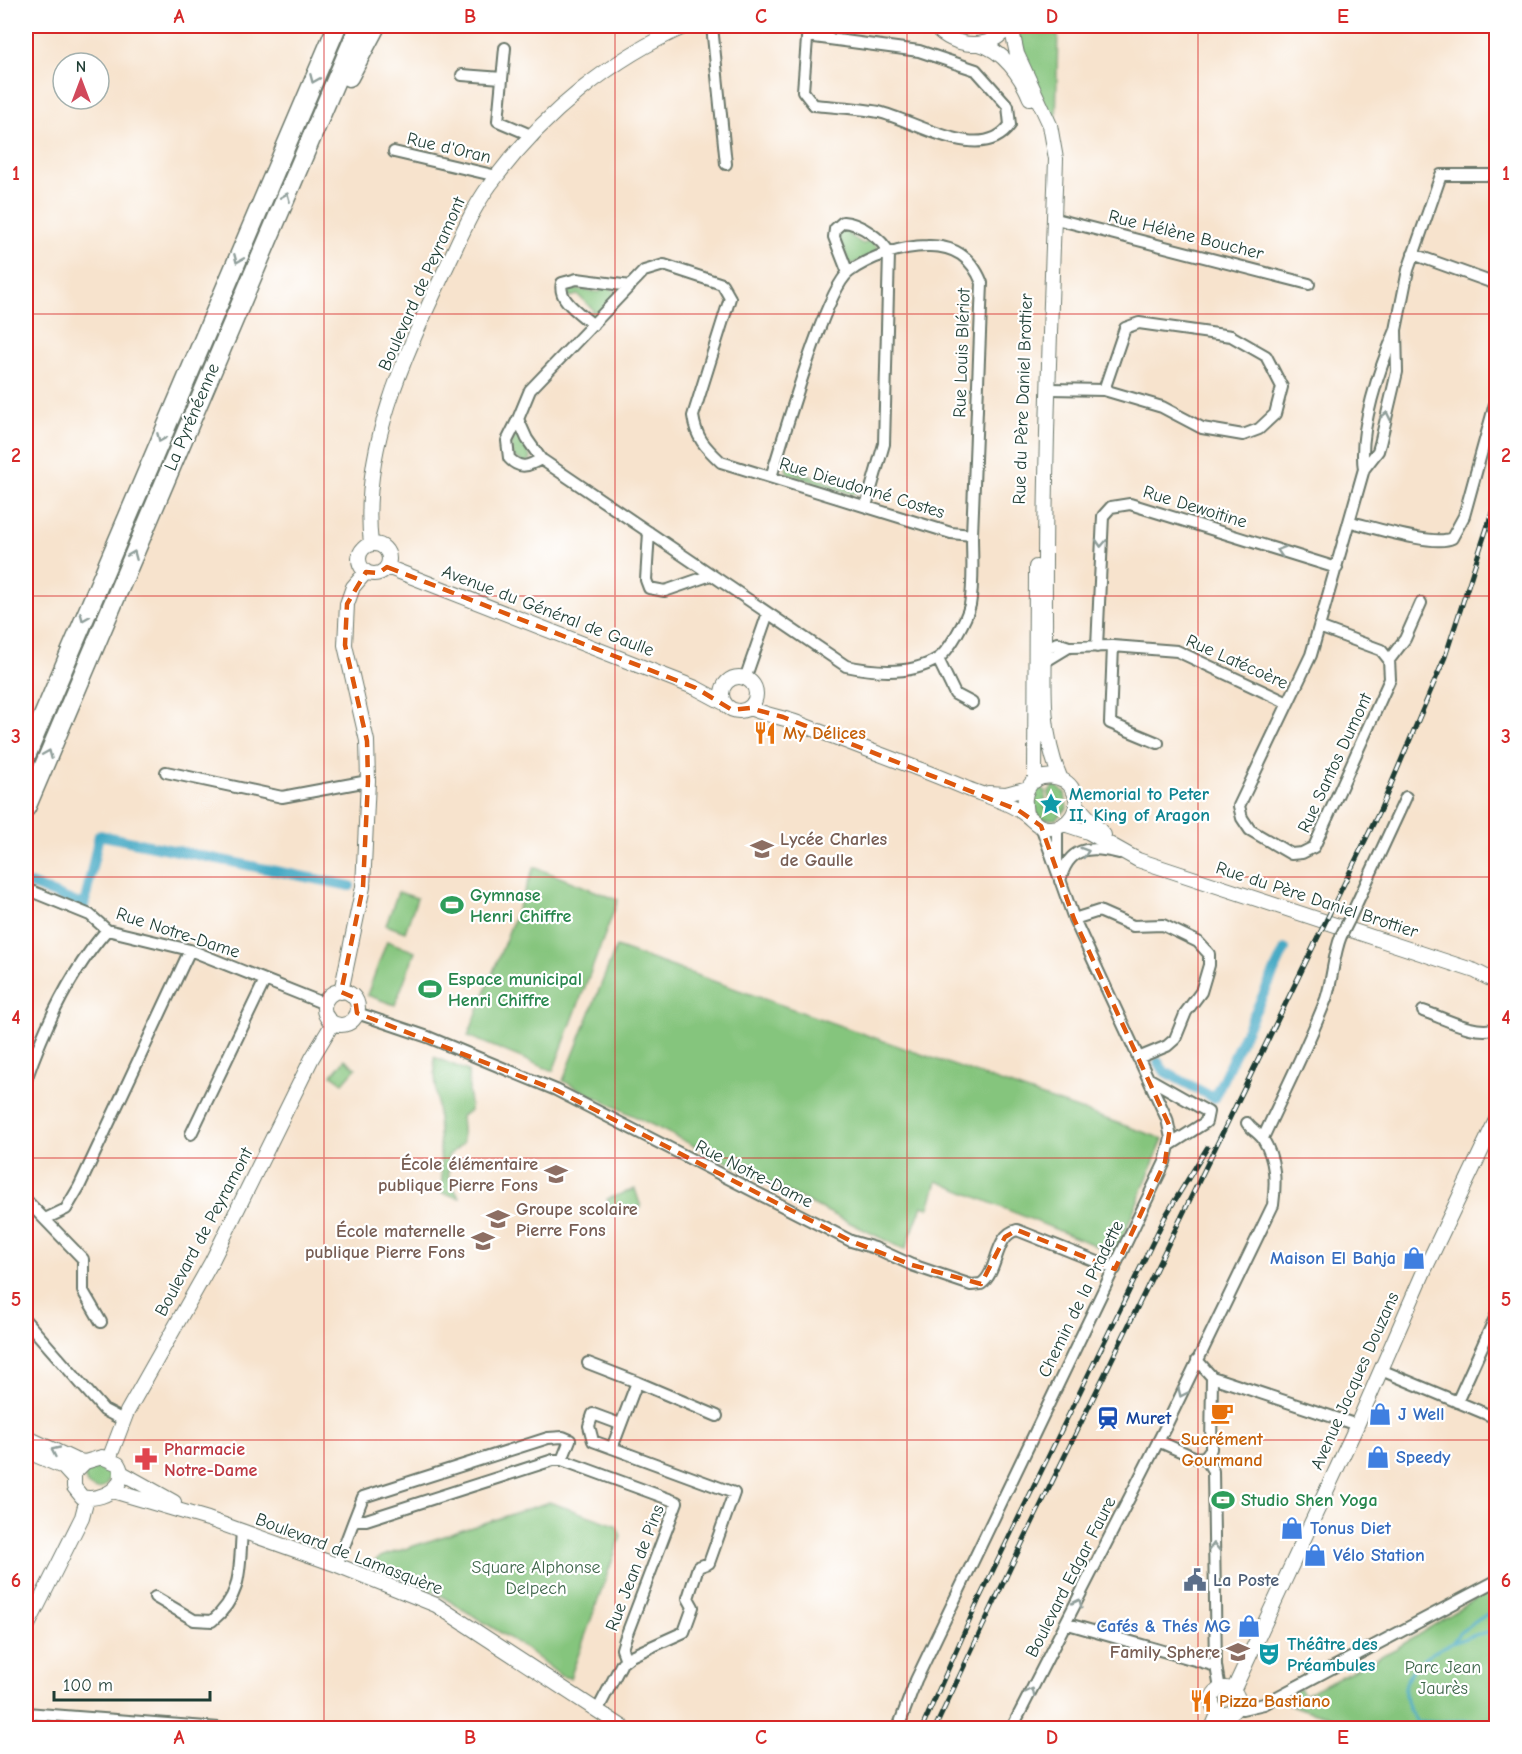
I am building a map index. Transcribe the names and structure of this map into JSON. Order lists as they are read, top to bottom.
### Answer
{
  "streets": {
    "highway": ["La Pyrénéenne"],
    "main road": [
      "Boulevard de Peyramont",
      "Rue du Père Daniel Brottier",
      "Avenue du Général de Gaulle",
      "Avenue Jacques Douzans",
      "Boulevard de Lamasquère"
    ],
    "street": [
      "Rue d'Oran",
      "Rue Hélène Boucher",
      "Rue Louis Blériot",
      "Rue Dieudonné Costes",
      "Rue Dewoitine",
      "Rue Latécoère",
      "Rue Santos Dumont",
      "Rue Notre-Dame",
      "Chemin de la Pradette",
      "Rue Jean de Pins",
      "Boulevard Edgar Faure"
    ]
  },
  "crossings": [
    ["Rue d'Oran", "Boulevard de Peyramont"],
    ["Rue Hélène Boucher", "Rue du Père Daniel Brottier"],
    ["Boulevard de Peyramont", "Avenue du Général de Gaulle"],
    ["Boulevard de Peyramont", "Rue Notre-Dame"],
    ["Boulevard de Peyramont", "Boulevard de Lamasquère"],
    ["Rue Louis Blériot", "Rue Dieudonné Costes"],
    ["Rue du Père Daniel Brottier", "Rue Latécoère"],
    ["Rue du Père Daniel Brottier", "Chemin de la Pradette"],
    ["Rue Dewoitine", "Rue Latécoère"],
    ["Rue Latécoère", "Rue Santos Dumont"],
    ["Rue Notre-Dame", "Chemin de la Pradette"]
  ],
  "parks": ["Square Alphonse Delpech", "Parc Jean Jaurès"],
  "places": {
    "restaurant": ["My Délices", "Pizza Bastiano"],
    "place": ["Memorial to Peter II, King of Aragon"],
    "school or university": [
      "Lycée Charles de Gaulle",
      "École élémentaire publique Pierre Fons",
      "Groupe scolaire Pierre Fons",
      "École maternelle publique Pierre Fons",
      "Family Sphere"
    ],
    "sports": ["Gymnase Henri Chiffre", "Espace municipal Henri Chiffre", "Studio Shen Yoga"],
    "shop": [
      "Maison El Bahja",
      "J Well",
      "Speedy",
      "Tonus Diet",
      "Vélo Station",
      "Cafés & Thés MG"
    ],
    "cafe": ["Sucrément Gourmand"],
    "station": ["Muret"],
    "pharmacy": ["Pharmacie Notre-Dame"],
    "public building": ["La Poste"],
    "theatre": ["Théâtre des Préambules"]
  },
  "scale_bar": "100 m",
  "north": "top",
  "grid": {
    "columns": [
      "A",
      "B",
      "C",
      "D",
      "E"
    ],
    "rows": [
      "1",
      "2",
      "3",
      "4",
      "5",
      "6"
    ]
  }
}
